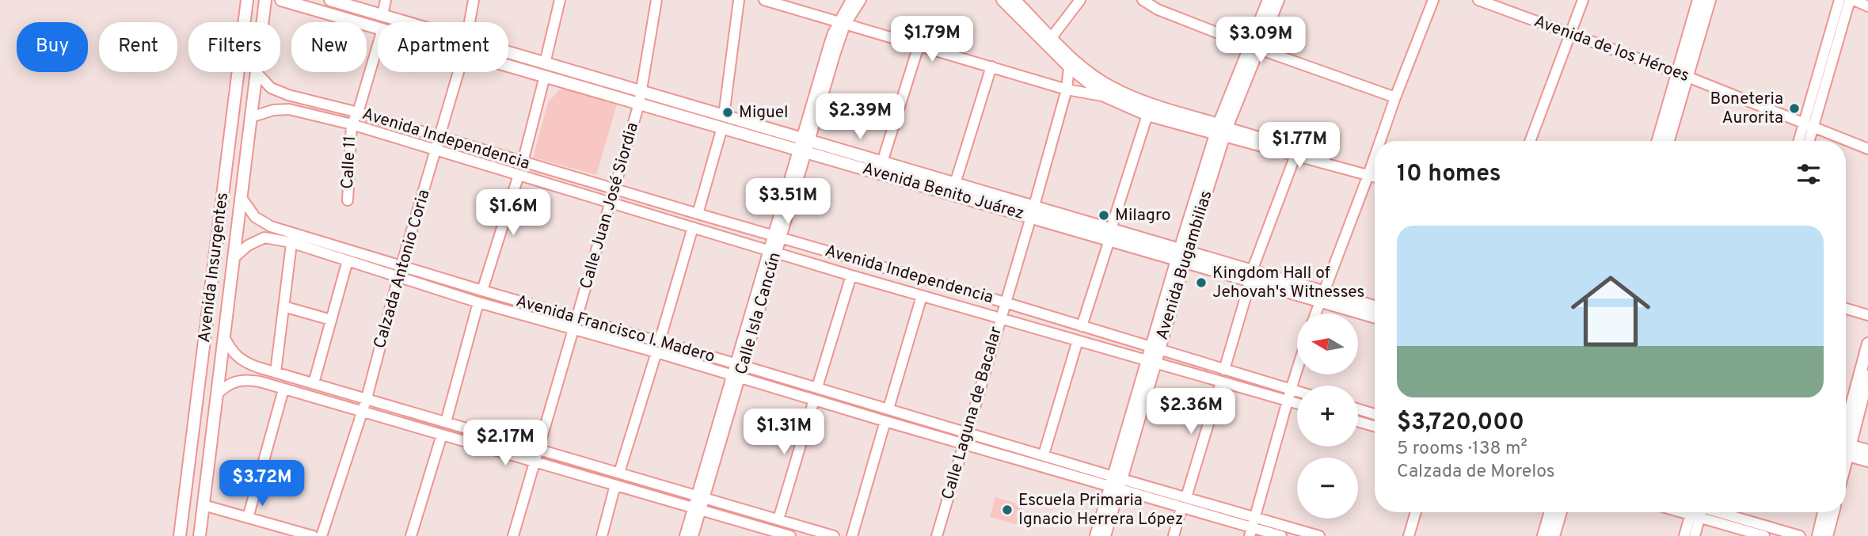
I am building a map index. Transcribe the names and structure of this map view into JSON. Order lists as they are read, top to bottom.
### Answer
{
  "streets": {
    "main road": ["Avenida Benito Juárez", "Avenida Bugambilias", "Avenida Insurgentes"],
    "street": [
      "Avenida de los Héroes",
      "Avenida Independencia",
      "Calle 11",
      "Calle Juan José Siordia",
      "Calzada Antonio Coria",
      "Calle Isla Cancún",
      "Avenida Francisco I. Madero",
      "Calle Laguna de Bacalar"
    ]
  },
  "crossings": [
    ["Avenida Independencia", "Calle 11"],
    ["Avenida Independencia", "Calle Juan José Siordia"],
    ["Avenida Independencia", "Avenida Bugambilias"],
    ["Avenida Independencia", "Avenida Insurgentes"],
    ["Avenida Independencia", "Calzada Antonio Coria"],
    ["Avenida Independencia", "Calle Isla Cancún"],
    ["Avenida Independencia", "Calle Laguna de Bacalar"],
    ["Avenida Benito Juárez", "Calle Juan José Siordia"],
    ["Avenida Benito Juárez", "Avenida Bugambilias"],
    ["Avenida Benito Juárez", "Calle Isla Cancún"],
    ["Avenida Benito Juárez", "Calle Laguna de Bacalar"],
    ["Calle Juan José Siordia", "Avenida Francisco I. Madero"],
    ["Avenida Bugambilias", "Avenida Francisco I. Madero"],
    ["Avenida Insurgentes", "Avenida Francisco I. Madero"],
    ["Calzada Antonio Coria", "Avenida Francisco I. Madero"],
    ["Calle Isla Cancún", "Avenida Francisco I. Madero"],
    ["Avenida Francisco I. Madero", "Calle Laguna de Bacalar"]
  ],
  "places": [
    "Boneteria Aurorita",
    "Miguel",
    "Milagro",
    "Kingdom Hall of Jehovah's Witnesses",
    "Escuela Primaria Ignacio Herrera López"
  ],
  "north": "left",
  "page": {
    "price": [
      "$1.79M",
      "$3.09M",
      "$2.39M",
      "$1.77M",
      "$3.51M",
      "$1.6M",
      "$2.36M",
      "$1.31M",
      "$2.17M",
      "$3.72M"
    ],
    "chip": [
      "Buy",
      "Rent",
      "Filters",
      "New",
      "Apartment"
    ],
    "heading": "10 homes",
    "list": [
      {
        "name": "$3,720,000",
        "note": "5 rooms · 138 m² · Calzada de Morelos"
      }
    ],
    "map_buttons": ["+", "−"]
  }
}
